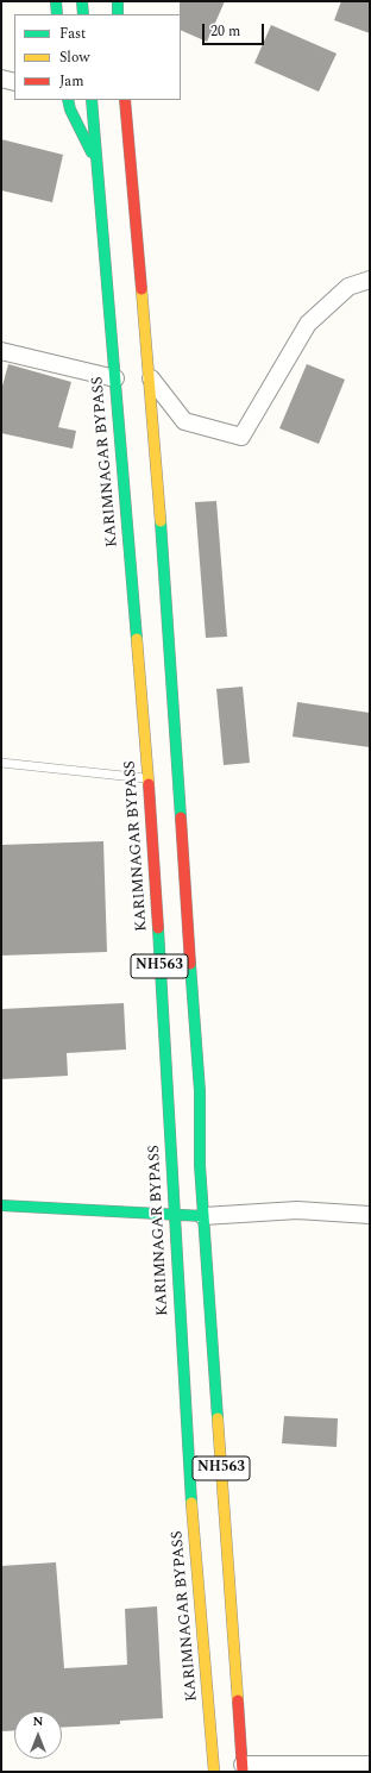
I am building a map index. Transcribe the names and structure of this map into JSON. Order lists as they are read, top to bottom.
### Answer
{
  "streets": {
    "main road": ["KARIMNAGAR BYPASS", "NH563"]
  },
  "crossings": [
    ["KARIMNAGAR BYPASS", "NH563"]
  ],
  "legend": ["Fast", "Slow", "Jam"],
  "scale_bar": "20 m",
  "north": "top"
}
